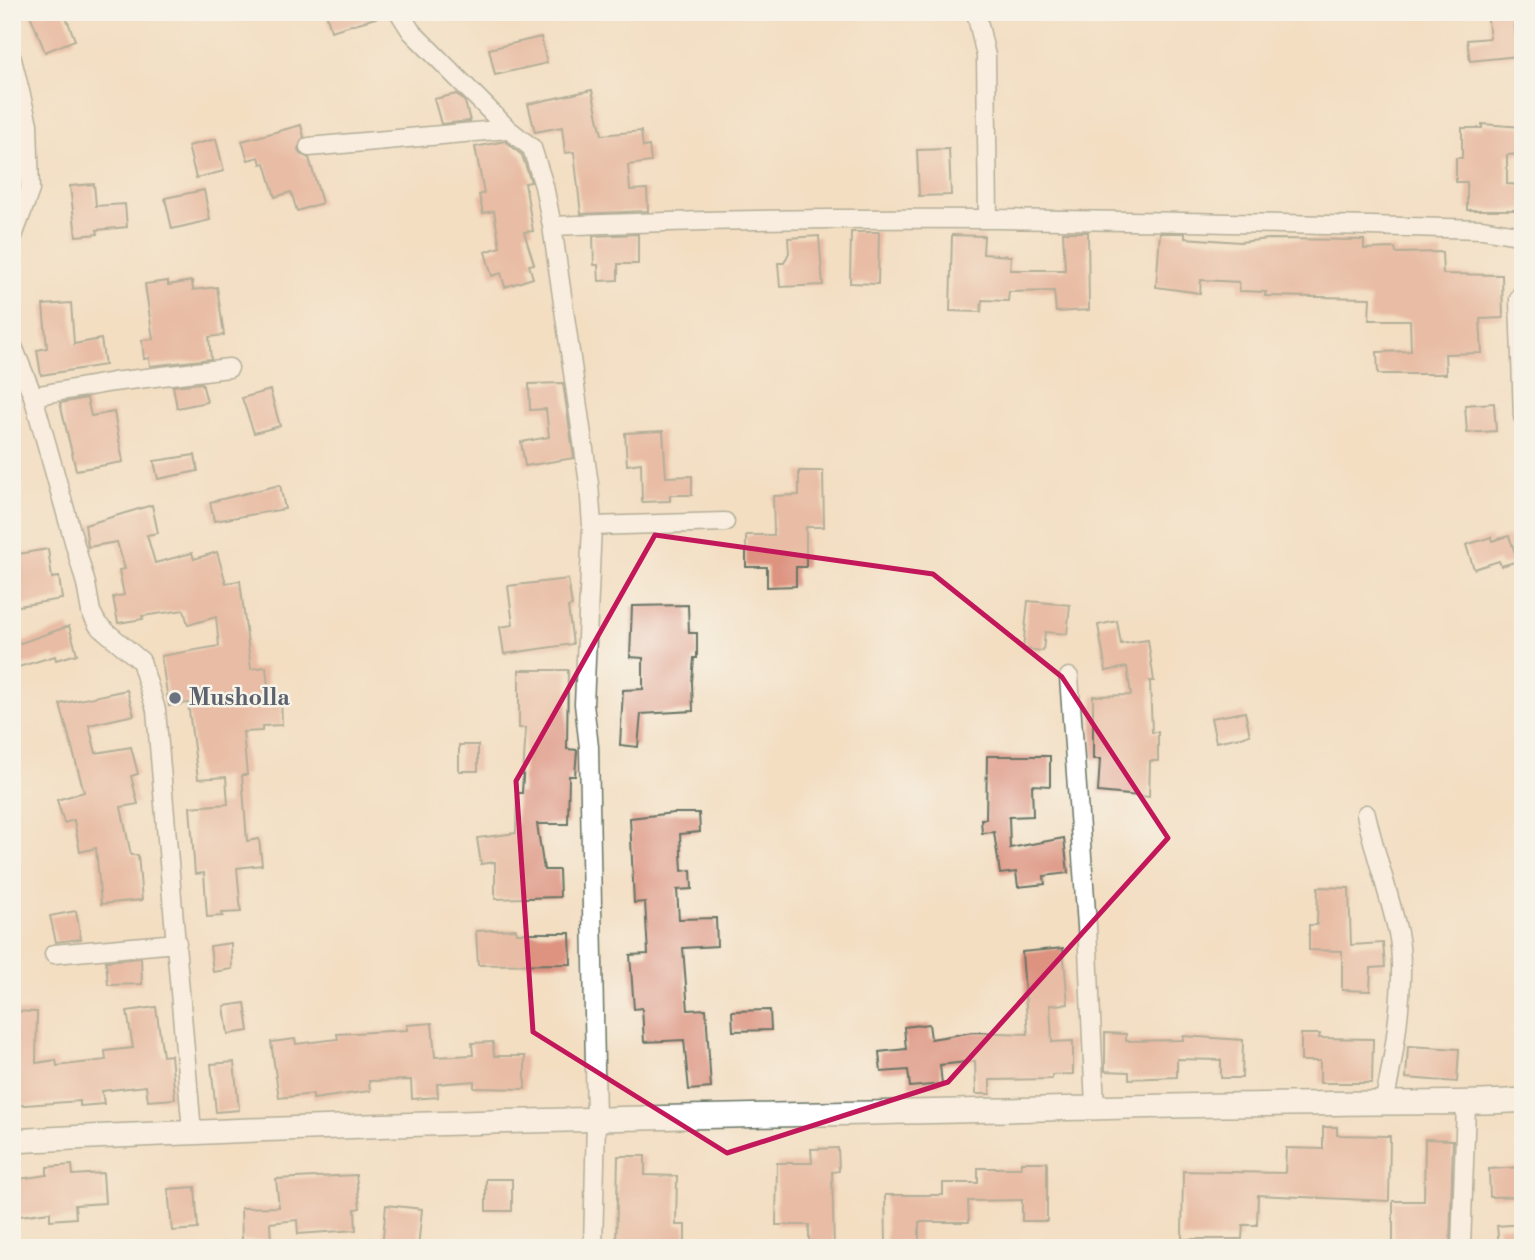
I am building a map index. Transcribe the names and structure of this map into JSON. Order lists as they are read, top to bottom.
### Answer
{
  "places": ["Musholla"]
}
